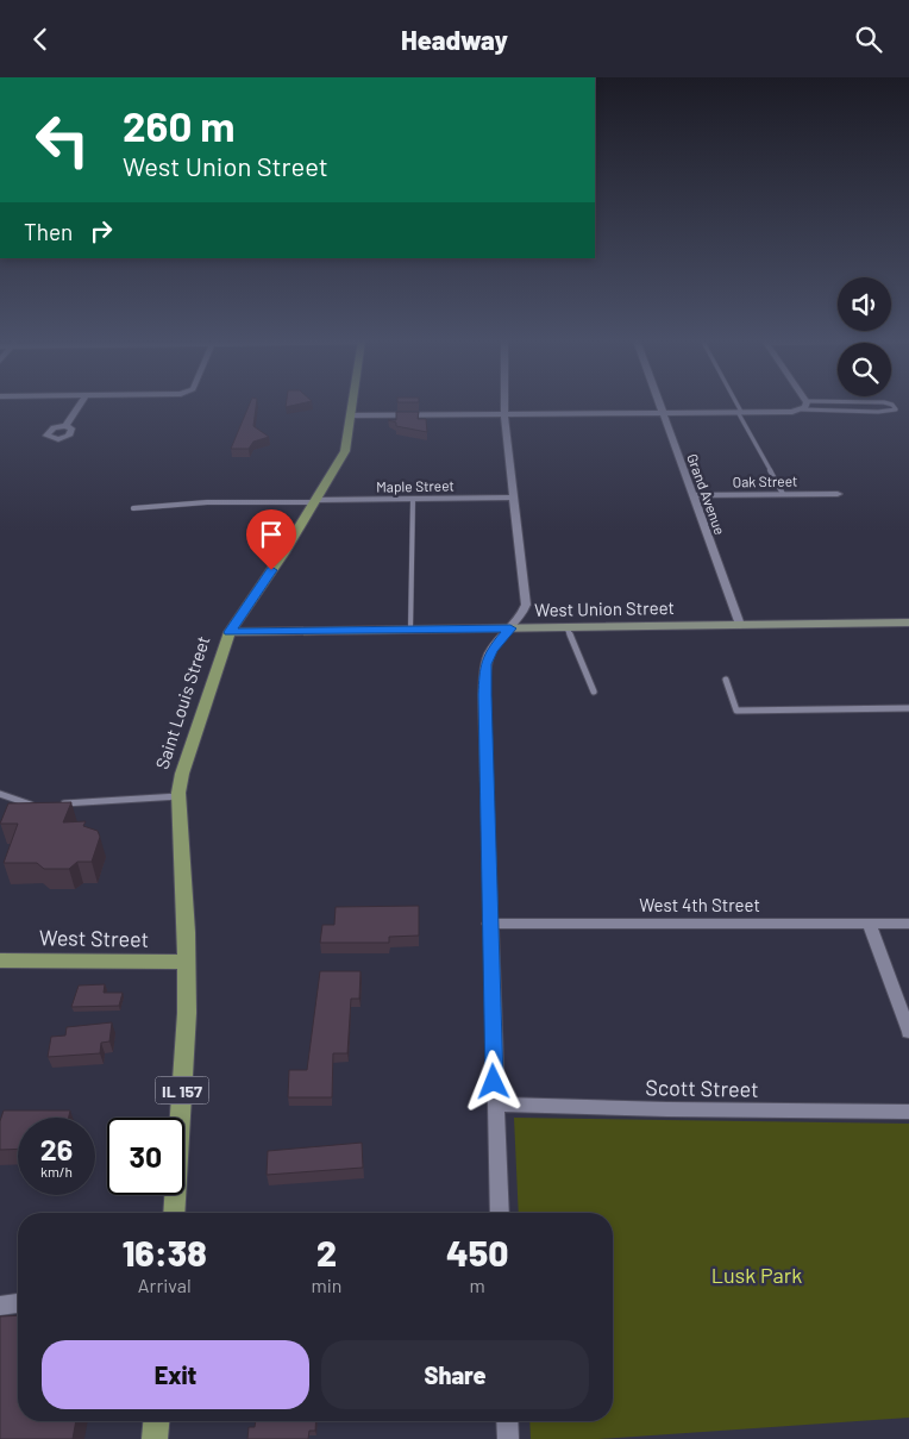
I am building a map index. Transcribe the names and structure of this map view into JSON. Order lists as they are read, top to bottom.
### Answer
{
  "streets": {
    "main road": ["Saint Louis Street", "West Street", "IL 157"],
    "street": [
      "Oak Street",
      "Maple Street",
      "Grand Avenue",
      "West Union Street",
      "West 4th Street",
      "Scott Street"
    ]
  },
  "crossings": [
    ["Oak Street", "Grand Avenue"],
    ["Maple Street", "Saint Louis Street"],
    ["Grand Avenue", "West Union Street"],
    ["West Union Street", "Saint Louis Street"],
    ["Saint Louis Street", "West Street"]
  ],
  "parks": ["Lusk Park"],
  "page": {
    "header": "Headway",
    "turn": ["260 m", "West Union Street"],
    "then": "Then",
    "speed": "26 km/h",
    "limit": "30",
    "eta": [
      "16:38",
      "Arrival",
      "2",
      "min",
      "450",
      "m"
    ],
    "buttons": ["Exit", "Share"]
  }
}
